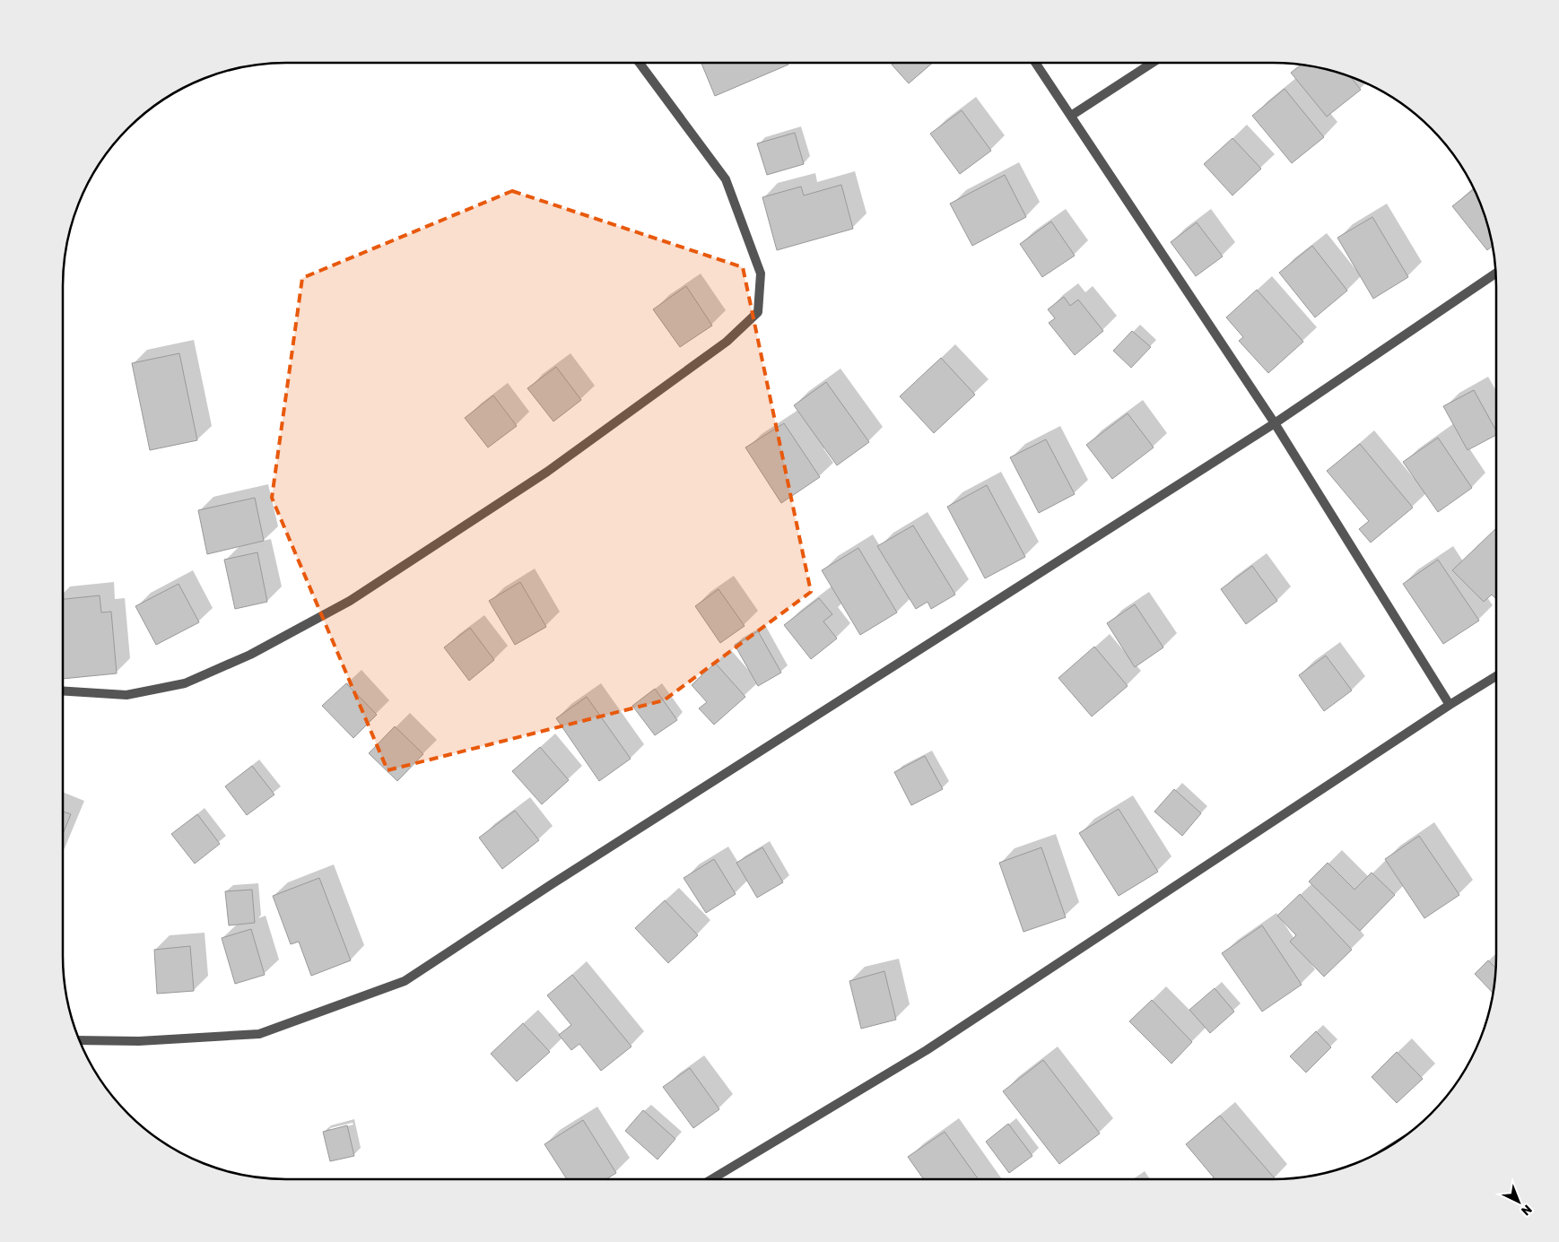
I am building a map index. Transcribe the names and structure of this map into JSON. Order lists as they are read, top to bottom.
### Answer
{
  "north": "bottom right"
}
